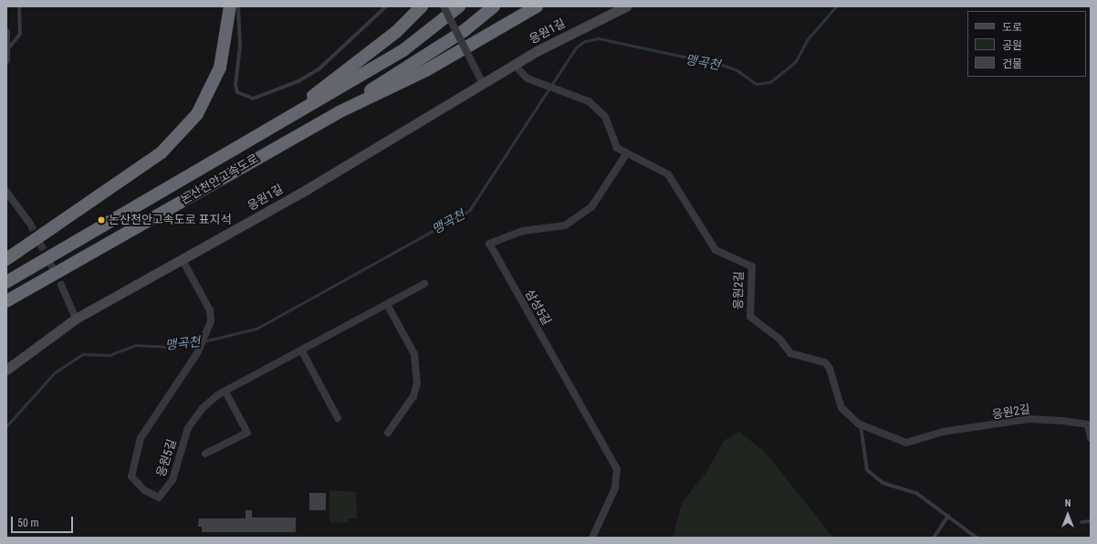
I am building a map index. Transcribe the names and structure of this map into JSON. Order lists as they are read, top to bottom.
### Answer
{
  "streets": {
    "highway": ["논산천안고속도로"],
    "street": [
      "응원1길",
      "응원2길",
      "삼성5길",
      "응원5길"
    ]
  },
  "crossings": [
    ["응원1길", "응원2길"],
    ["응원1길", "응원5길"],
    ["응원2길", "삼성5길"]
  ],
  "water": ["맹곡천"],
  "places": ["논산천안고속도로 표지석"],
  "legend": ["도로", "공원", "건물"],
  "scale_bar": "50 m",
  "north": "top"
}
